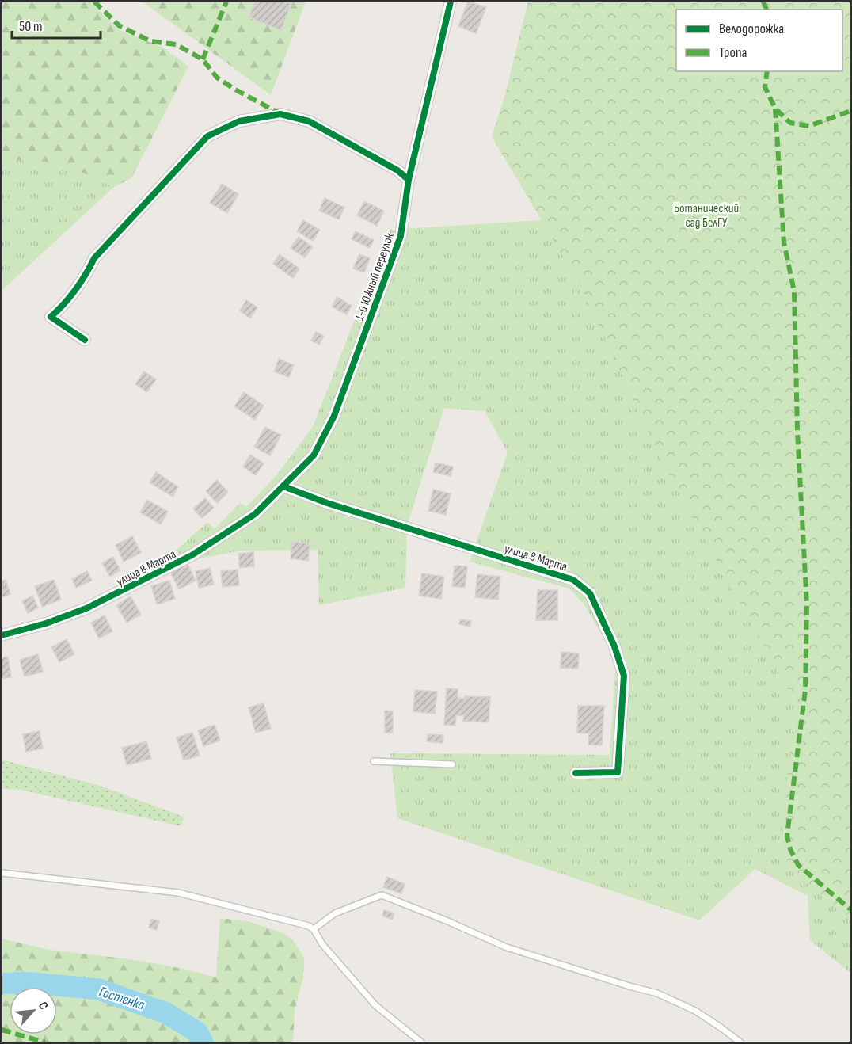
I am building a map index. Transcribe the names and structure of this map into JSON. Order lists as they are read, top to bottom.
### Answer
{
  "streets": {
    "street": ["1-й Южный переулок", "улица 8 Марта"]
  },
  "crossings": [
    ["1-й Южный переулок", "улица 8 Марта"]
  ],
  "water": ["Гостенка"],
  "parks": ["Ботанический сад БелГУ"],
  "legend": ["Велодорожка", "Тропа"],
  "scale_bar": "50 m",
  "north": "top right"
}
